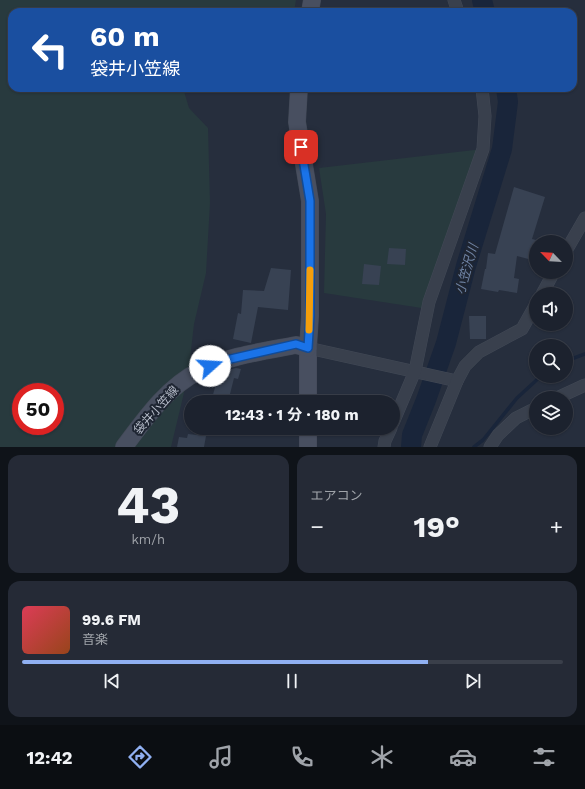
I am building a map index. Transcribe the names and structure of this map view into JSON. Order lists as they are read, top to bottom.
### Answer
{
  "streets": {
    "main road": ["袋井小笠線"]
  },
  "water": ["小笠沢川"],
  "north": "top left",
  "page": {
    "turn": ["60 m", "袋井小笠線"],
    "limit": "50",
    "trip": "12:43 · 1 分 · 180 m",
    "tile": [
      ["43", "km/h"],
      "エアコン"
    ],
    "heat": ["−", "19°", "+"],
    "song": ["99.6 FM", "音楽"],
    "tabs": "12:42"
  }
}
